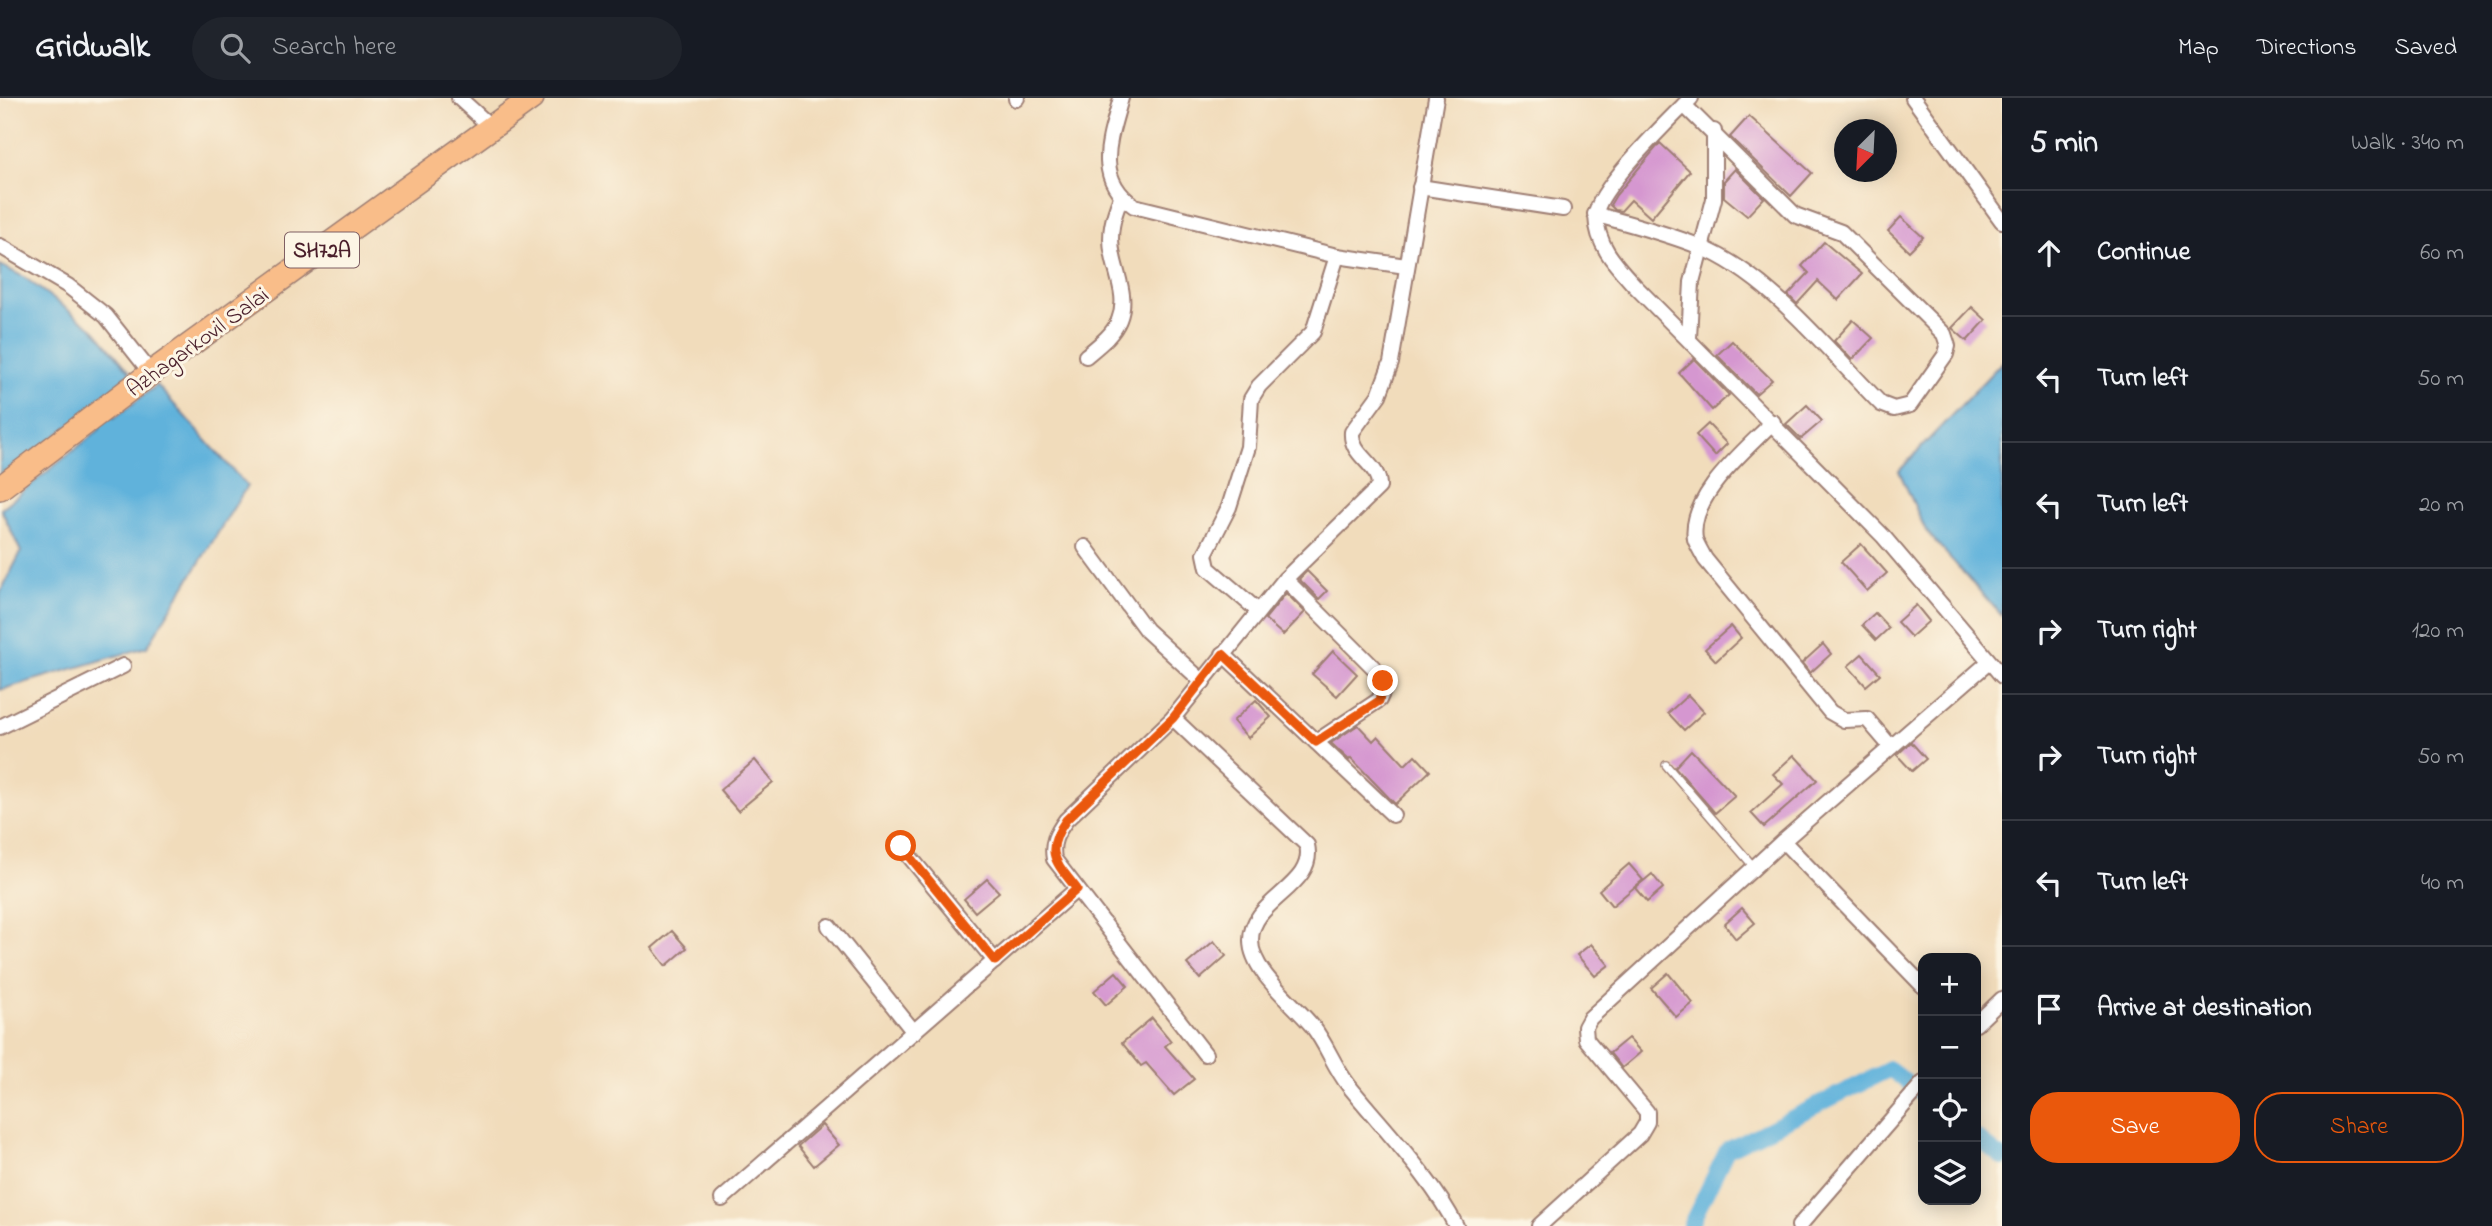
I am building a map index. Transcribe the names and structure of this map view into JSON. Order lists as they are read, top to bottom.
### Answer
{
  "streets": {
    "main road": ["SH72A", "Azhagarkovil Salai"]
  },
  "north": "bottom left",
  "page": {
    "header": "Gridwalk",
    "search": "Search here",
    "nav": ["Map", "Directions", "Saved"],
    "heading": ["5 min", "Walk · 340 m"],
    "list": [
      ["Continue", "60 m"],
      ["Turn left", "50 m"],
      ["Turn left", "20 m"],
      ["Turn right", "120 m"],
      ["Turn right", "50 m"],
      ["Turn left", "40 m"],
      "Arrive at destination"
    ],
    "map_buttons": ["+", "−"],
    "buttons": ["Save", "Share"]
  }
}
